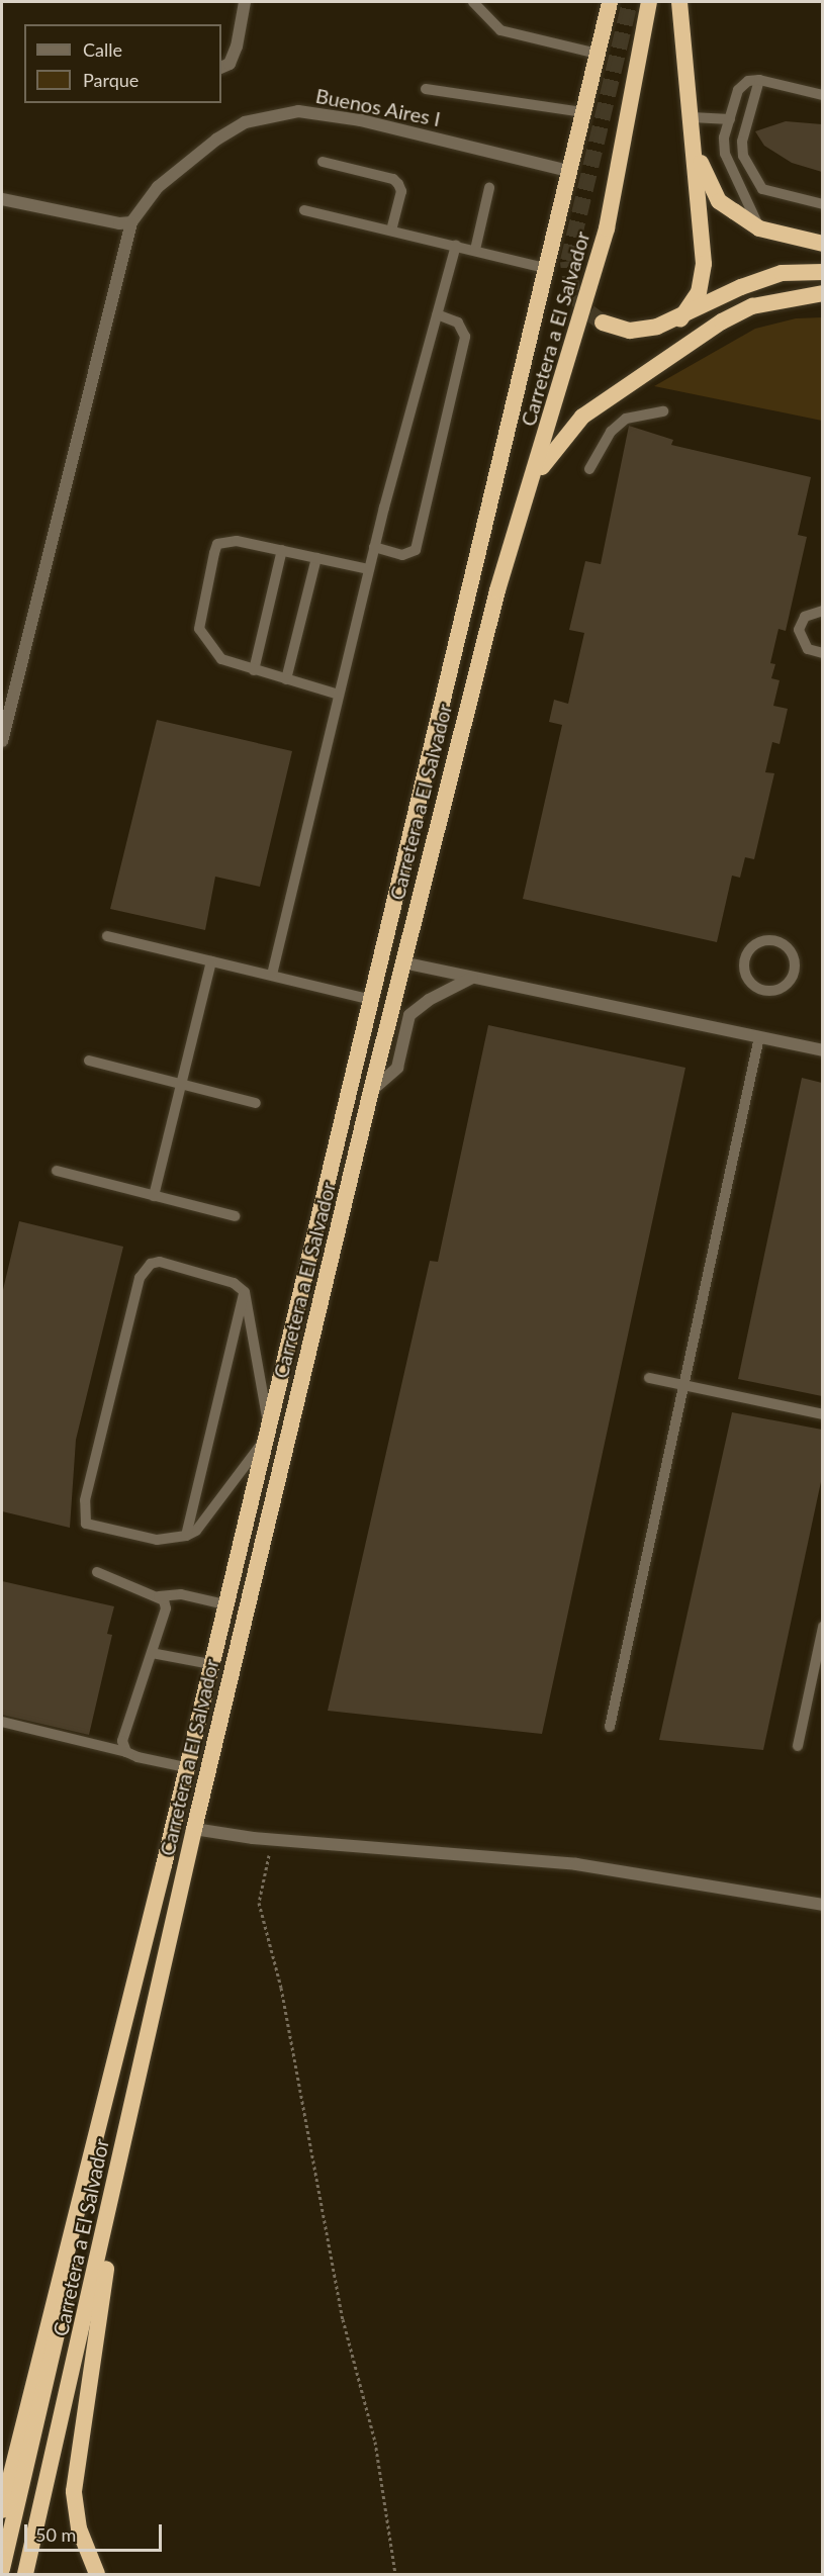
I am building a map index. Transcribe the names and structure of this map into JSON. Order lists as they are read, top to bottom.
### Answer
{
  "streets": {
    "highway": ["Carretera a El Salvador"],
    "street": ["Buenos Aires I"]
  },
  "crossings": [
    ["Buenos Aires I", "Carretera a El Salvador"]
  ],
  "legend": ["Calle", "Parque"],
  "scale_bar": "50 m"
}
